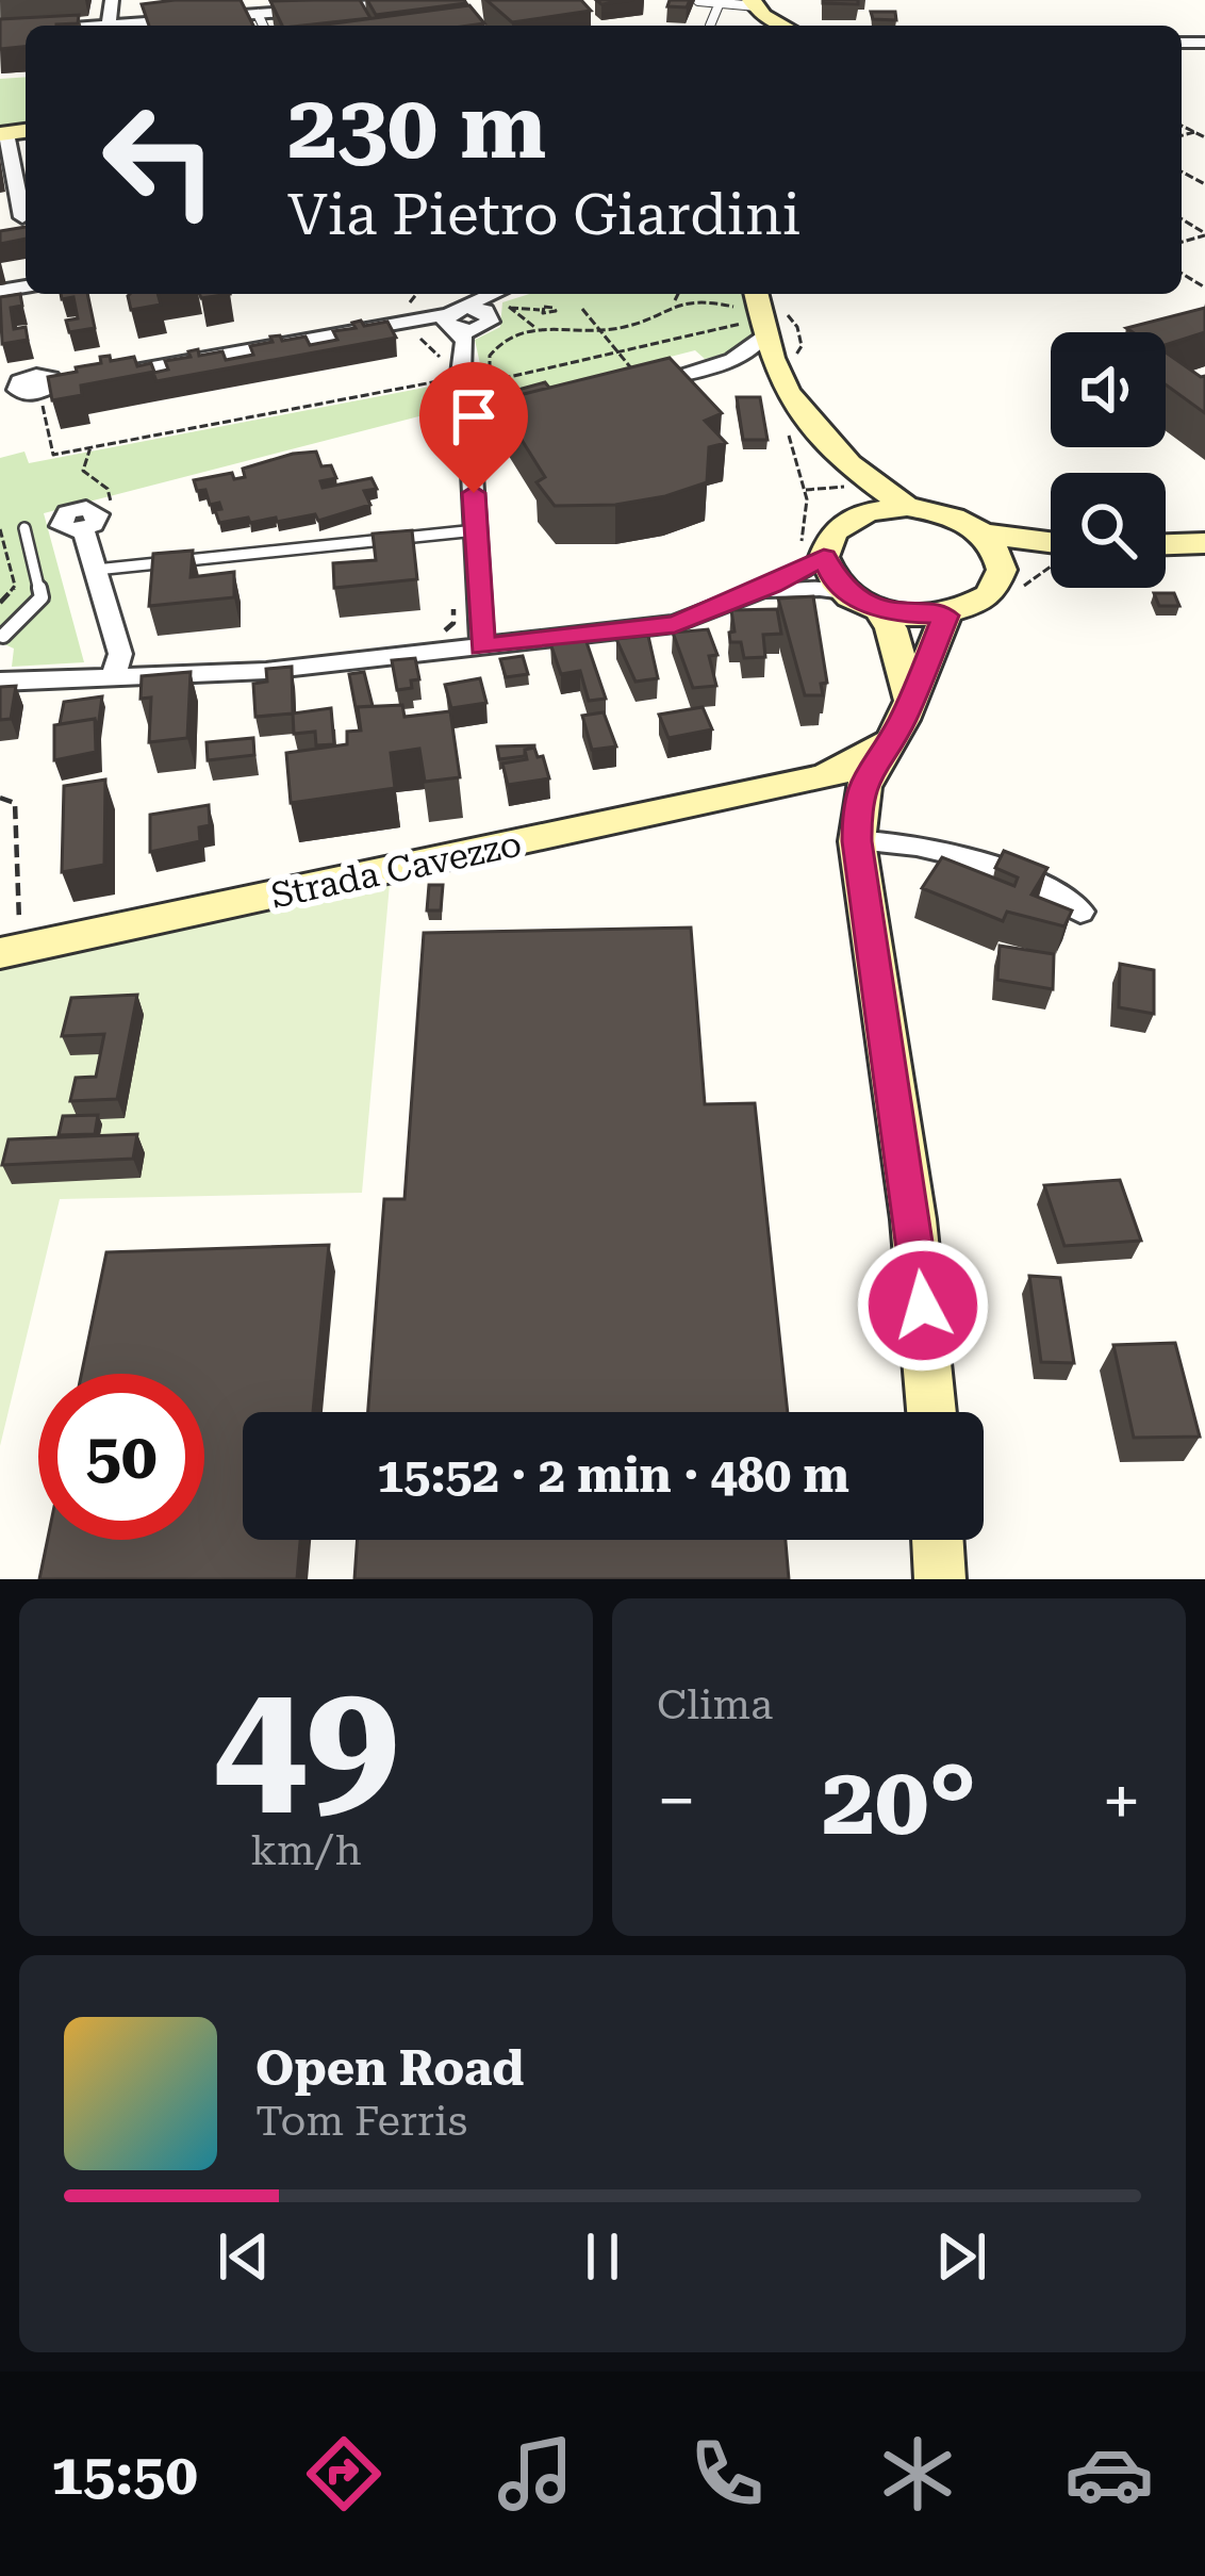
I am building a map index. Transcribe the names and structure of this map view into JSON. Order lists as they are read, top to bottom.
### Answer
{
  "streets": {
    "main road": ["Strada Cavezzo"]
  },
  "page": {
    "turn": ["230 m", "Via Pietro Giardini"],
    "limit": "50",
    "trip": "15:52 · 2 min · 480 m",
    "tile": [
      ["49", "km/h"],
      "Clima"
    ],
    "heat": ["−", "20°", "+"],
    "song": ["Open Road", "Tom Ferris"],
    "tabs": "15:50"
  }
}
